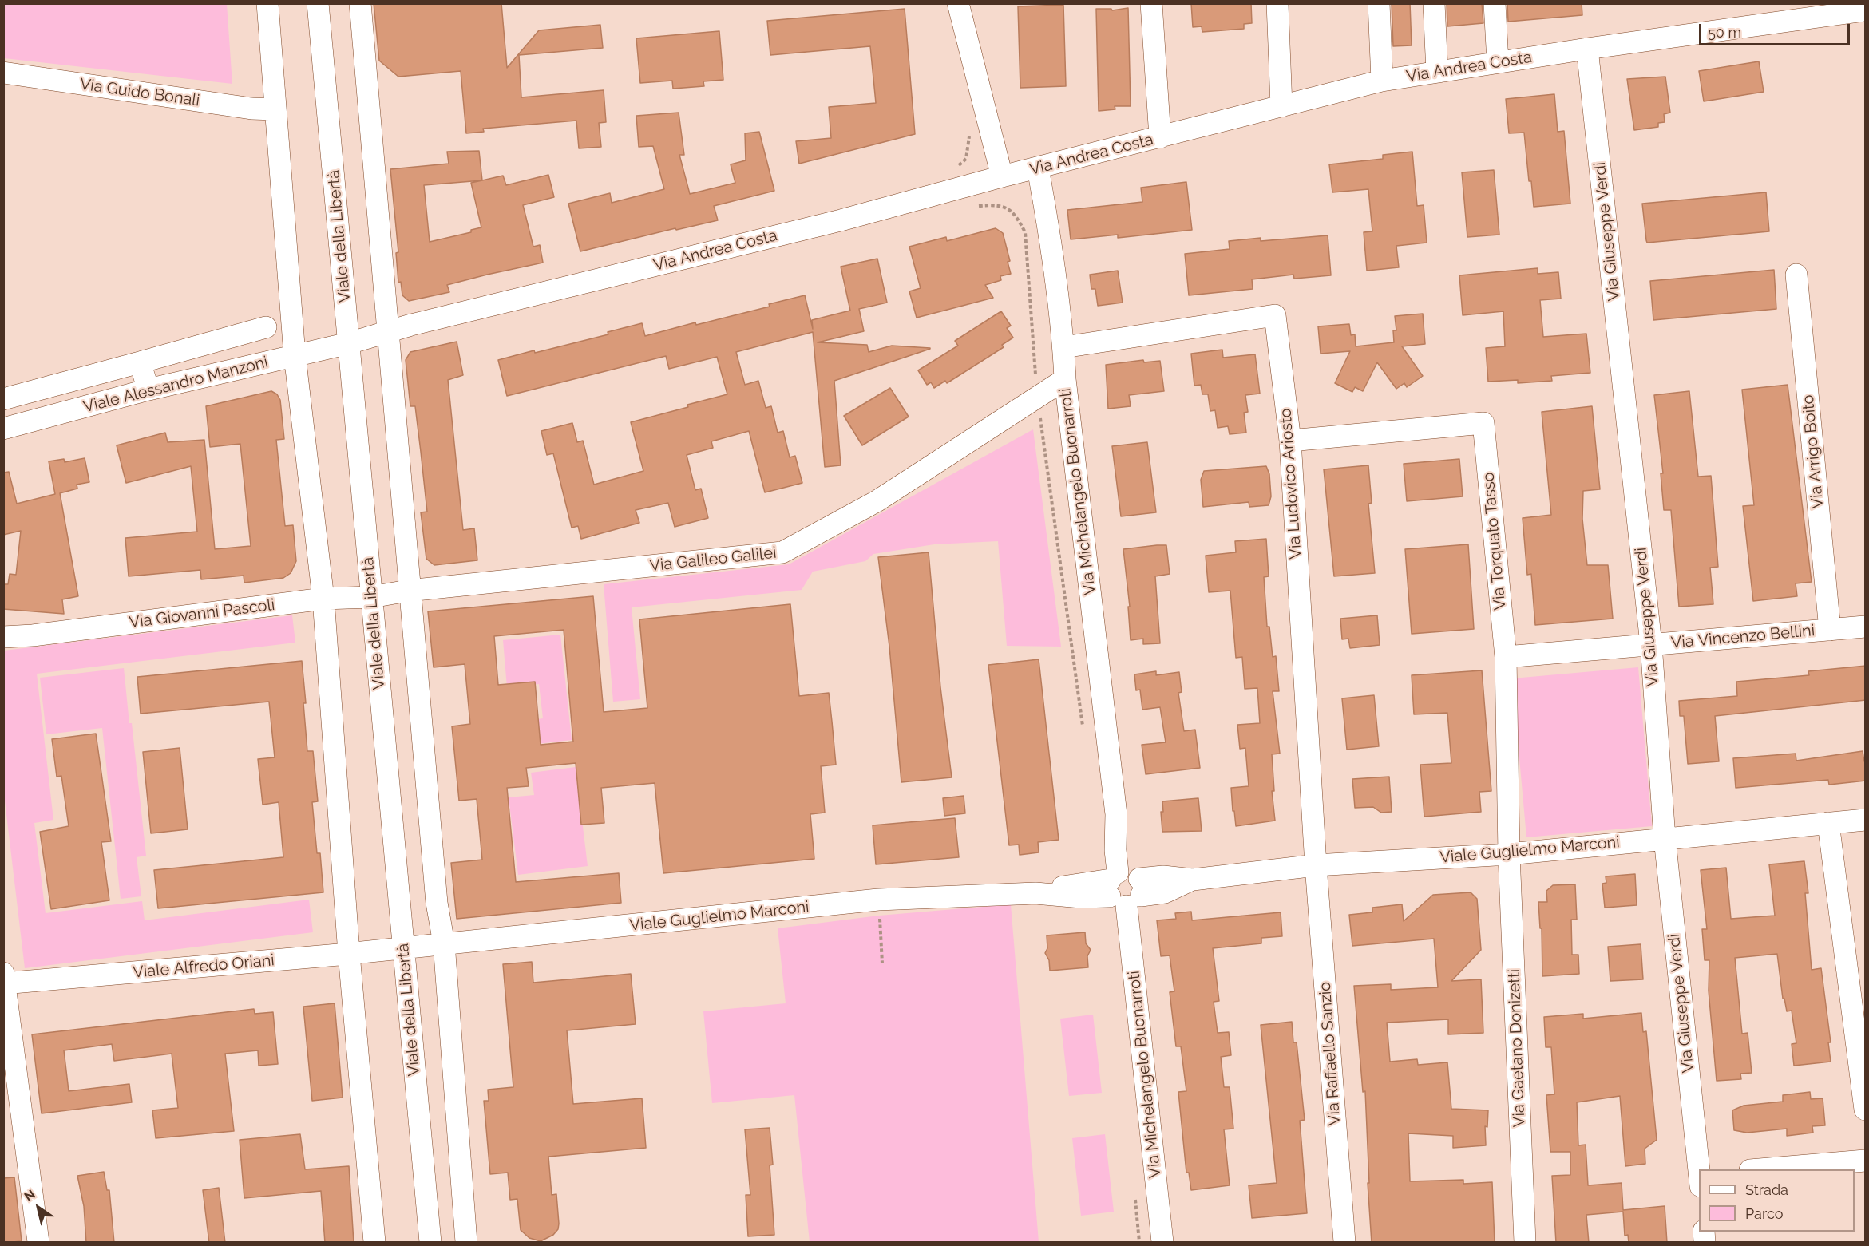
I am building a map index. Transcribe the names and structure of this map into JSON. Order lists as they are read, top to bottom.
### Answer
{
  "streets": {
    "street": [
      "Via Andrea Costa",
      "Via Guido Bonali",
      "Via Giuseppe Verdi",
      "Viale della Libertà",
      "Viale Alessandro Manzoni",
      "Via Arrigo Boito",
      "Via Ludovico Ariosto",
      "Via Michelangelo Buonarroti",
      "Via Torquato Tasso",
      "Via Galileo Galilei",
      "Via Giovanni Pascoli",
      "Via Vincenzo Bellini",
      "Viale Guglielmo Marconi",
      "Viale Alfredo Oriani",
      "Via Gaetano Donizetti",
      "Via Raffaello Sanzio"
    ]
  },
  "crossings": [
    ["Via Andrea Costa", "Via Giuseppe Verdi"],
    ["Via Andrea Costa", "Viale della Libertà"],
    ["Via Andrea Costa", "Viale Alessandro Manzoni"],
    ["Via Andrea Costa", "Via Michelangelo Buonarroti"],
    ["Via Giuseppe Verdi", "Via Vincenzo Bellini"],
    ["Via Giuseppe Verdi", "Viale Guglielmo Marconi"],
    ["Viale della Libertà", "Viale Alessandro Manzoni"],
    ["Viale della Libertà", "Via Galileo Galilei"],
    ["Viale della Libertà", "Via Giovanni Pascoli"],
    ["Viale della Libertà", "Viale Guglielmo Marconi"],
    ["Viale della Libertà", "Viale Alfredo Oriani"],
    ["Via Arrigo Boito", "Via Vincenzo Bellini"],
    ["Via Ludovico Ariosto", "Via Michelangelo Buonarroti"],
    ["Via Ludovico Ariosto", "Via Torquato Tasso"],
    ["Via Ludovico Ariosto", "Viale Guglielmo Marconi"],
    ["Via Ludovico Ariosto", "Via Raffaello Sanzio"],
    ["Via Michelangelo Buonarroti", "Via Galileo Galilei"],
    ["Via Michelangelo Buonarroti", "Viale Guglielmo Marconi"],
    ["Via Torquato Tasso", "Via Vincenzo Bellini"],
    ["Via Torquato Tasso", "Viale Guglielmo Marconi"],
    ["Via Torquato Tasso", "Via Gaetano Donizetti"],
    ["Via Galileo Galilei", "Via Giovanni Pascoli"],
    ["Viale Guglielmo Marconi", "Viale Alfredo Oriani"],
    ["Viale Guglielmo Marconi", "Via Gaetano Donizetti"],
    ["Viale Guglielmo Marconi", "Via Raffaello Sanzio"]
  ],
  "legend": ["Strada", "Parco"],
  "scale_bar": "50 m",
  "north": "top left"
}
